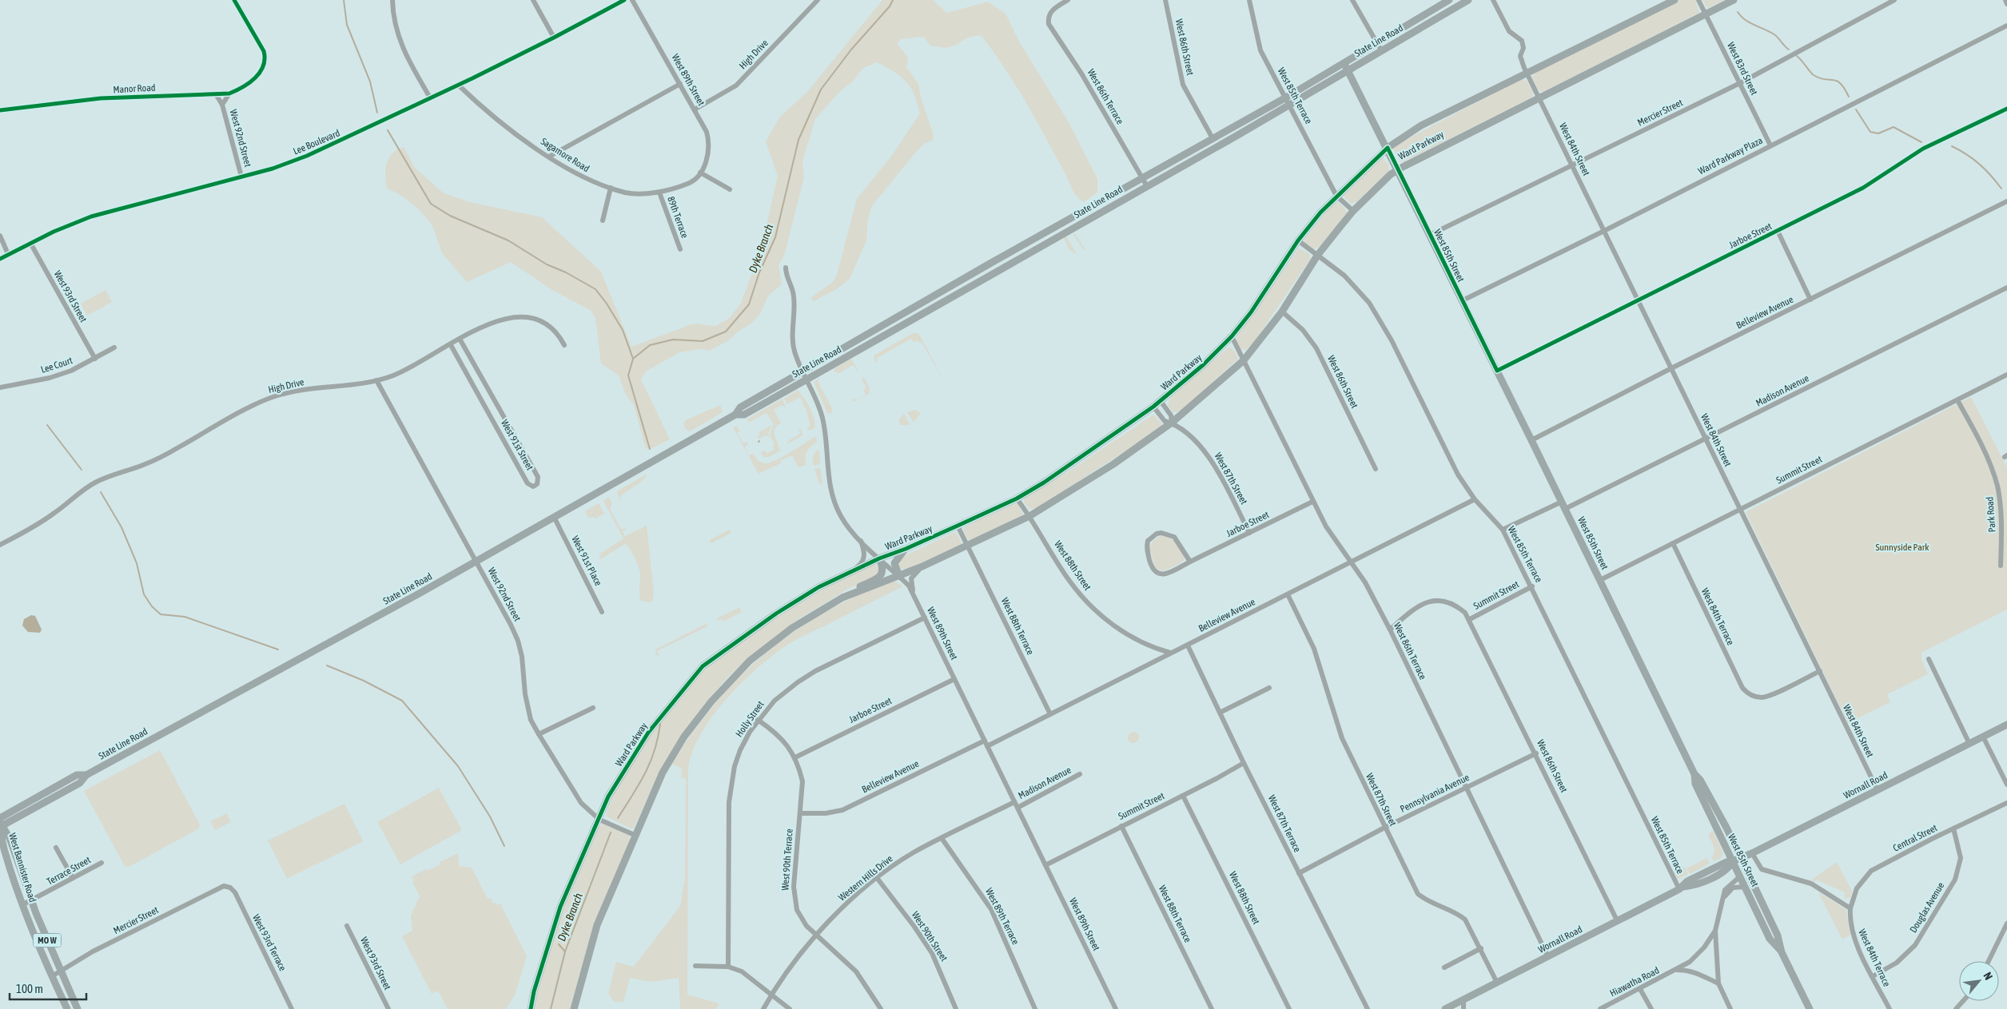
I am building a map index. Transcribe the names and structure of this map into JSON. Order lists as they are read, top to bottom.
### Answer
{
  "streets": {
    "main road": [
      "State Line Road",
      "Ward Parkway",
      "West 85th Street",
      "Wornall Road",
      "West Bannister Road",
      "MO W"
    ],
    "street": [
      "West 86th Street",
      "High Drive",
      "West 83rd Street",
      "West 89th Street",
      "Manor Road",
      "West 85th Terrace",
      "West 86th Terrace",
      "Mercier Street",
      "West 92nd Street",
      "Lee Boulevard",
      "West 84th Street",
      "Sagamore Road",
      "Ward Parkway Plaza",
      "89th Terrace",
      "Jarboe Street",
      "West 93rd Street",
      "Belleview Avenue",
      "Lee Court",
      "Madison Avenue",
      "West 91st Street",
      "Summit Street",
      "West 87th Street",
      "Park Road",
      "West 91st Place",
      "West 88th Street",
      "West 84th Terrace",
      "West 88th Terrace",
      "Holly Street",
      "Pennsylvania Avenue",
      "West 87th Terrace",
      "Central Street",
      "West 90th Terrace",
      "Terrace Street",
      "Western Hills Drive",
      "Douglas Avenue",
      "West 89th Terrace",
      "West 90th Street",
      "West 93rd Terrace",
      "Hiawatha Road"
    ]
  },
  "crossings": [
    ["State Line Road", "West 86th Street"],
    ["State Line Road", "West 89th Street"],
    ["State Line Road", "West 85th Terrace"],
    ["State Line Road", "West 86th Terrace"],
    ["State Line Road", "West 92nd Street"],
    ["State Line Road", "West 85th Street"],
    ["State Line Road", "West 91st Place"],
    ["State Line Road", "West Bannister Road"],
    ["West 86th Street", "Ward Parkway"],
    ["West 86th Street", "Summit Street"],
    ["West 86th Street", "Wornall Road"],
    ["West 86th Street", "Pennsylvania Avenue"],
    ["High Drive", "West 89th Street"],
    ["High Drive", "West 92nd Street"],
    ["High Drive", "West 91st Street"],
    ["West 83rd Street", "Mercier Street"],
    ["West 83rd Street", "Ward Parkway"],
    ["West 83rd Street", "Ward Parkway Plaza"],
    ["West 89th Street", "Ward Parkway"],
    ["West 89th Street", "Sagamore Road"],
    ["West 89th Street", "Jarboe Street"],
    ["West 89th Street", "Belleview Avenue"],
    ["West 89th Street", "Madison Avenue"],
    ["West 89th Street", "Summit Street"],
    ["West 89th Street", "Holly Street"],
    ["West 89th Street", "Western Hills Drive"],
    ["Manor Road", "West 92nd Street"],
    ["West 85th Terrace", "Ward Parkway"],
    ["West 85th Terrace", "Belleview Avenue"],
    ["West 85th Terrace", "Summit Street"],
    ["West 85th Terrace", "Wornall Road"],
    ["West 86th Terrace", "Ward Parkway"],
    ["West 86th Terrace", "Jarboe Street"],
    ["West 86th Terrace", "Belleview Avenue"],
    ["West 86th Terrace", "Summit Street"],
    ["West 86th Terrace", "Wornall Road"],
    ["West 86th Terrace", "Pennsylvania Avenue"],
    ["Mercier Street", "West 84th Street"],
    ["Mercier Street", "West 85th Street"],
    ["Mercier Street", "West Bannister Road"],
    ["Mercier Street", "West 93rd Terrace"],
    ["West 92nd Street", "Lee Boulevard"],
    ["West 92nd Street", "Ward Parkway"],
    ["Lee Boulevard", "Sagamore Road"],
    ["Lee Boulevard", "West 93rd Street"],
    ["Ward Parkway", "West 84th Street"],
    ["Ward Parkway", "West 85th Street"],
    ["Ward Parkway", "West 87th Street"],
    ["Ward Parkway", "West 88th Street"],
    ["Ward Parkway", "West 88th Terrace"],
    ["West 84th Street", "Ward Parkway Plaza"],
    ["West 84th Street", "Jarboe Street"],
    ["West 84th Street", "Belleview Avenue"],
    ["West 84th Street", "Madison Avenue"],
    ["West 84th Street", "Summit Street"],
    ["West 84th Street", "West 84th Terrace"],
    ["West 84th Street", "Wornall Road"],
    ["Sagamore Road", "89th Terrace"],
    ["Ward Parkway Plaza", "West 85th Street"],
    ["Jarboe Street", "West 85th Street"],
    ["Jarboe Street", "West 87th Street"],
    ["Jarboe Street", "West 90th Terrace"],
    ["West 85th Street", "Belleview Avenue"],
    ["West 85th Street", "Madison Avenue"],
    ["West 85th Street", "Summit Street"],
    ["West 85th Street", "Wornall Road"],
    ["West 85th Street", "Hiawatha Road"],
    ["West 93rd Street", "Lee Court"],
    ["Belleview Avenue", "West 87th Street"],
    ["Belleview Avenue", "West 88th Street"],
    ["Belleview Avenue", "West 88th Terrace"],
    ["Belleview Avenue", "West 87th Terrace"],
    ["Belleview Avenue", "West 90th Terrace"],
    ["Summit Street", "Park Road"],
    ["Summit Street", "West 88th Street"],
    ["Summit Street", "West 84th Terrace"],
    ["Summit Street", "West 88th Terrace"],
    ["Summit Street", "West 87th Terrace"],
    ["West 87th Street", "Wornall Road"],
    ["West 87th Street", "Pennsylvania Avenue"],
    ["West 84th Terrace", "Central Street"],
    ["West 84th Terrace", "Douglas Avenue"],
    ["Holly Street", "West 90th Terrace"],
    ["Pennsylvania Avenue", "West 87th Terrace"],
    ["Central Street", "Douglas Avenue"],
    ["West 90th Terrace", "Western Hills Drive"],
    ["West Bannister Road", "Terrace Street"],
    ["Western Hills Drive", "West 89th Terrace"],
    ["Western Hills Drive", "West 90th Street"]
  ],
  "water": ["Dyke Branch"],
  "parks": ["Sunnyside Park"],
  "scale_bar": "100 m",
  "north": "top right"
}
